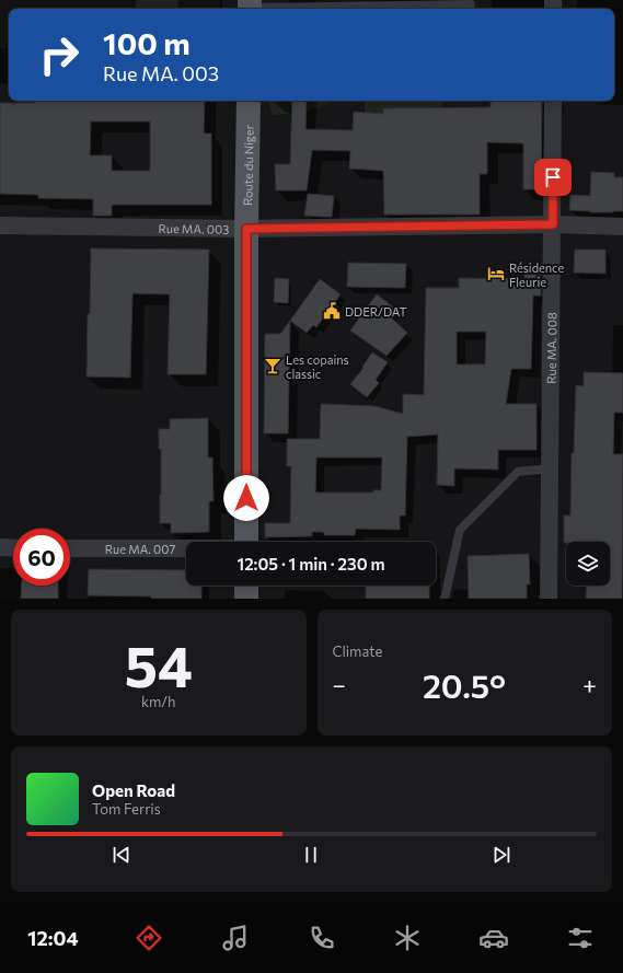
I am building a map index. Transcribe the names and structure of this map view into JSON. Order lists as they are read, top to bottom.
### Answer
{
  "streets": {
    "main road": ["Route du Niger"],
    "street": ["Rue MA. 003", "Rue MA. 008", "Rue MA. 007"]
  },
  "crossings": [
    ["Route du Niger", "Rue MA. 003"],
    ["Rue MA. 003", "Rue MA. 008"]
  ],
  "places": {
    "hotel": ["Résidence Fleurie"],
    "public building": ["DDER/DAT"],
    "bar": ["Les copains classic"]
  },
  "page": {
    "turn": ["100 m", "Rue MA. 003"],
    "limit": "60",
    "trip": "12:05 · 1 min · 230 m",
    "tile": [
      ["54", "km/h"],
      "Climate"
    ],
    "heat": ["−", "20.5°", "+"],
    "song": ["Open Road", "Tom Ferris"],
    "tabs": "12:04"
  }
}
